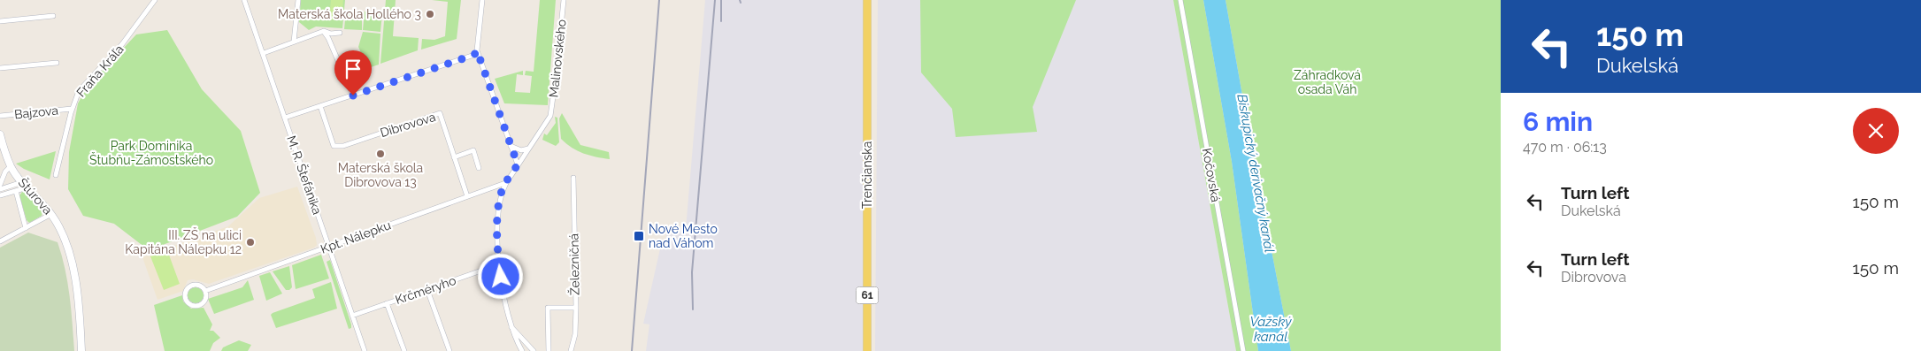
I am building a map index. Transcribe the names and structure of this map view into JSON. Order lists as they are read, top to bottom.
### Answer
{
  "streets": {
    "main road": ["Trenčianska", "Štúrova", "61"],
    "street": [
      "Malinovského",
      "Fraňa Kráľa",
      "Bajzova",
      "Dibrovova",
      "M. R. Štefánika",
      "Kočovská",
      "Kpt. Nálepku",
      "Železničná",
      "Krčméryho"
    ]
  },
  "crossings": [
    ["Fraňa Kráľa", "Bajzova"],
    ["Dibrovova", "Kpt. Nálepku"],
    ["M. R. Štefánika", "Kpt. Nálepku"],
    ["M. R. Štefánika", "Krčméryho"]
  ],
  "water": ["Biskupický derivačný kanál", "Važský kanál"],
  "parks": ["Záhradková osada Váh", "Park Dominika Štubňu-Zámostského"],
  "places": {
    "other": ["Materská škola Hollého 3", "Materská škola Dibrovova 13", "III. ZŠ na ulici Kapitána Nálepku 12"],
    "transit": ["Nové Mesto nad Váhom"]
  },
  "page": {
    "turn": ["150 m", "Dukelská"],
    "heading": ["6 min", "470 m · 06:13"],
    "list": [
      {
        "name": "Turn left",
        "note": "Dukelská",
        "value": "150 m"
      },
      {
        "name": "Turn left",
        "note": "Dibrovova",
        "value": "150 m"
      }
    ]
  }
}
